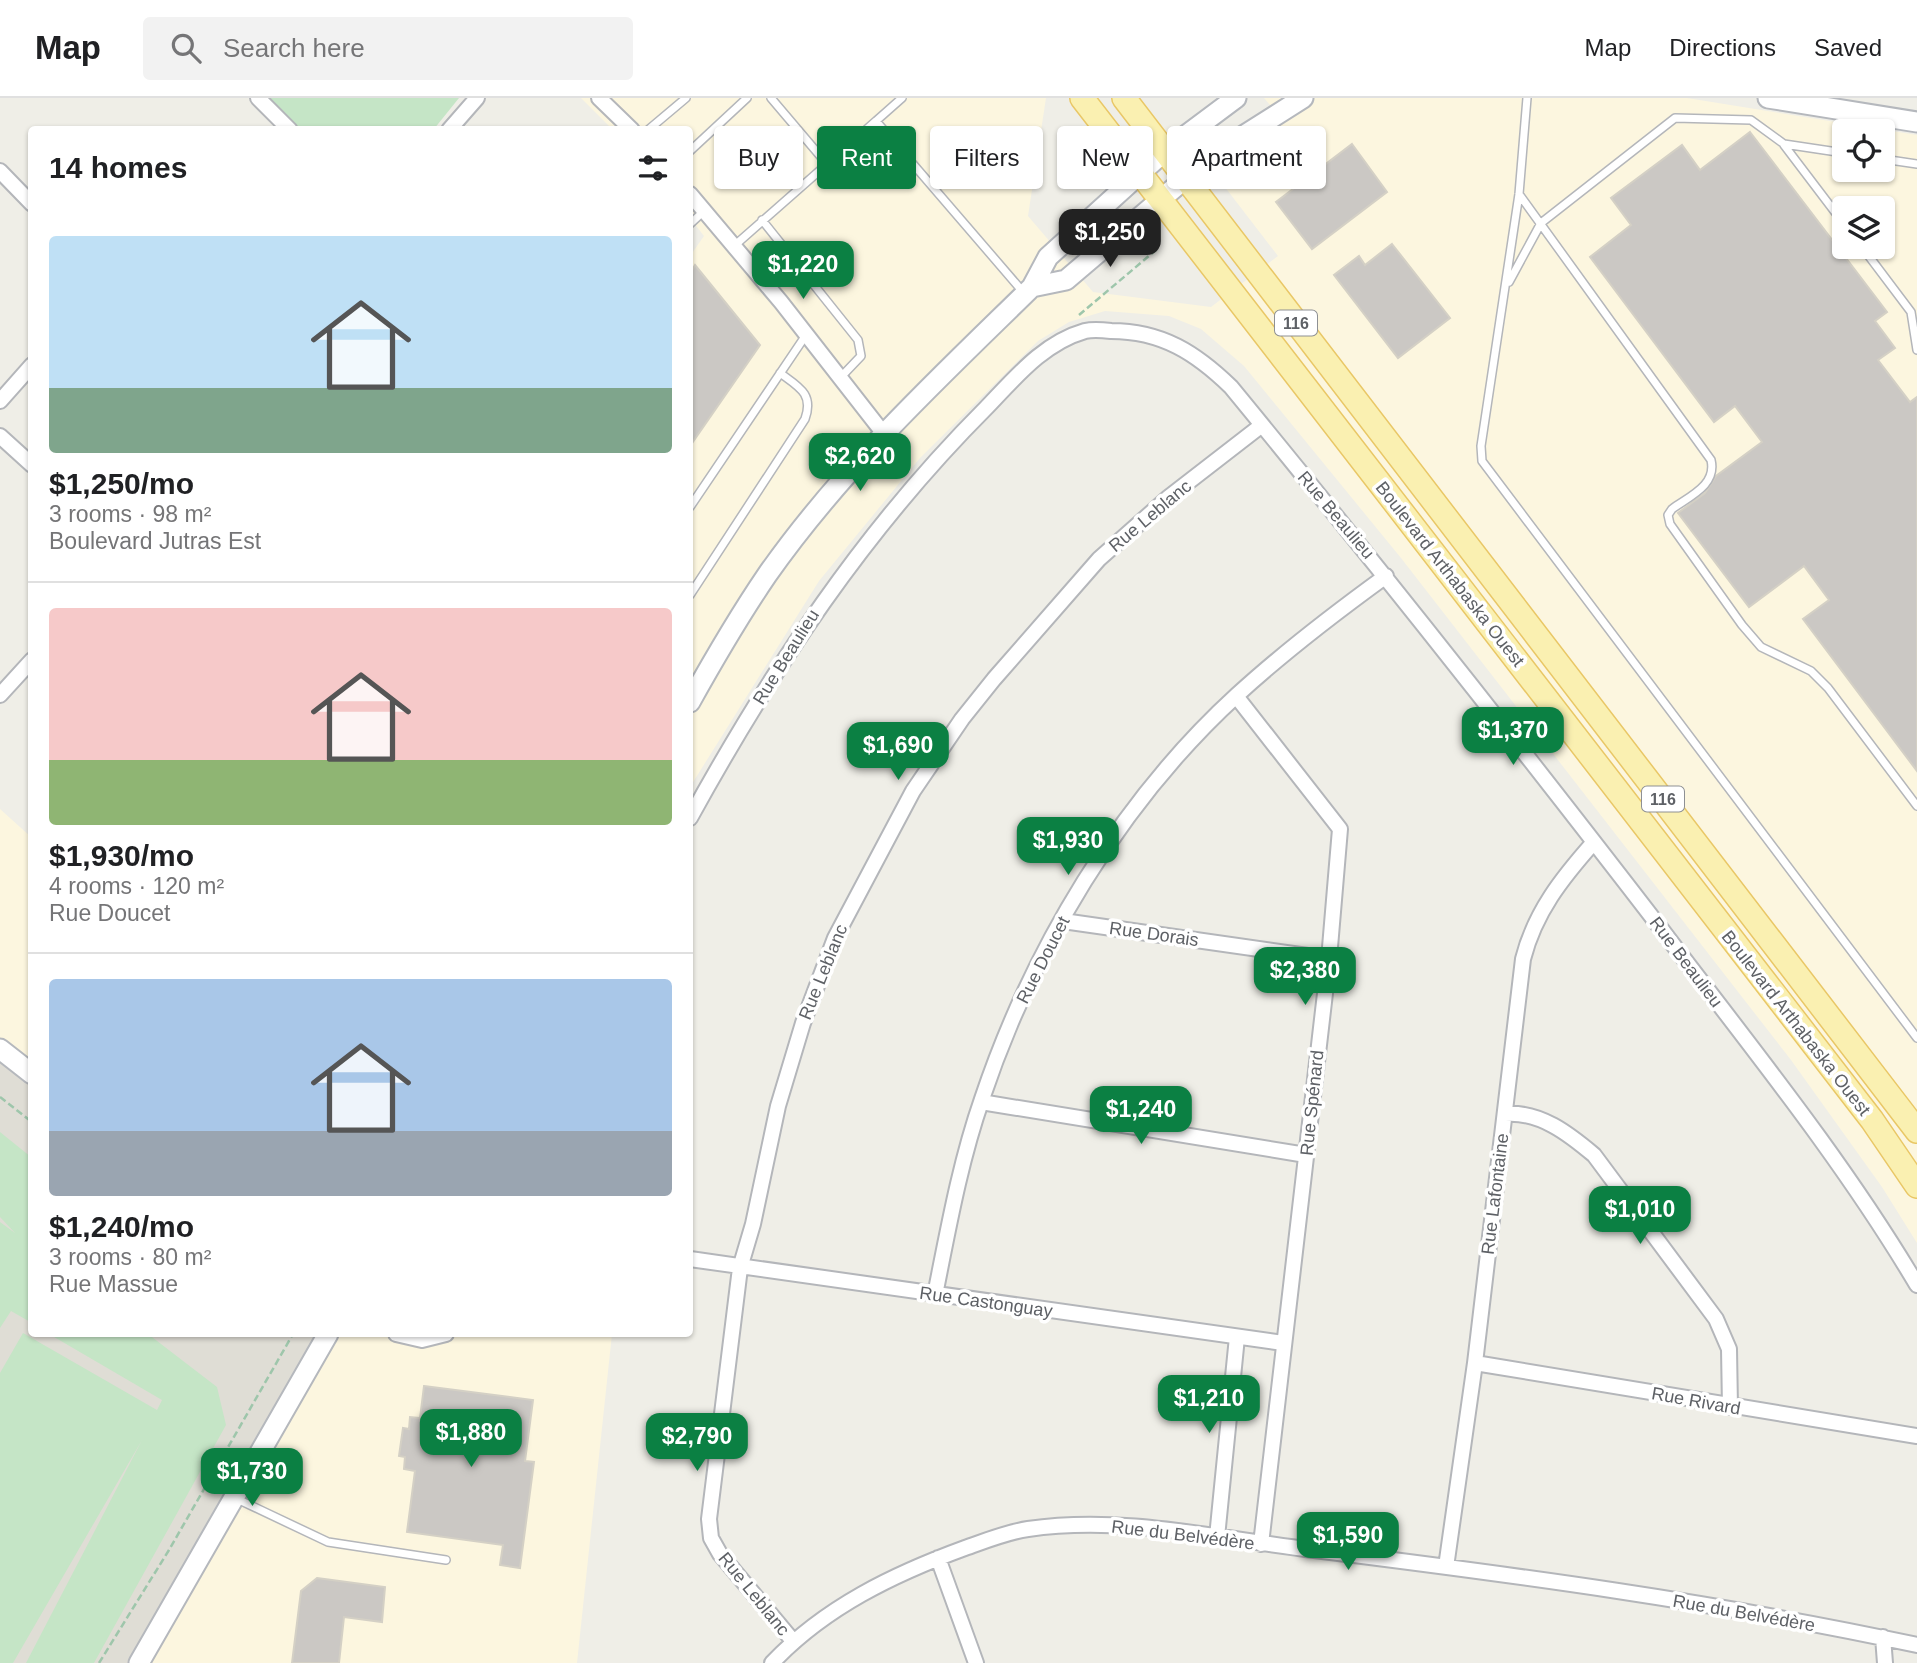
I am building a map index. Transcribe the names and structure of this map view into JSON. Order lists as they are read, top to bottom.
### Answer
{
  "streets": {
    "main road": ["116", "Boulevard Arthabaska Ouest"],
    "street": [
      "Rue Beaulieu",
      "Rue Leblanc",
      "Rue Dorais",
      "Rue Doucet",
      "Rue Spénard",
      "Rue Lafontaine",
      "Rue Castonguay",
      "Rue Rivard",
      "Rue du Belvédère"
    ]
  },
  "crossings": [
    ["Rue Beaulieu", "Rue Leblanc"],
    ["Rue Beaulieu", "Rue Doucet"],
    ["Rue Beaulieu", "Rue Lafontaine"],
    ["Rue Leblanc", "Rue Castonguay"],
    ["Rue Leblanc", "Rue du Belvédère"],
    ["Rue Dorais", "Rue Doucet"],
    ["Rue Dorais", "Rue Spénard"],
    ["Rue Doucet", "Rue Spénard"],
    ["Rue Doucet", "Rue Castonguay"],
    ["Rue Spénard", "Rue Castonguay"],
    ["Rue Spénard", "Rue du Belvédère"],
    ["Rue Lafontaine", "Rue Rivard"],
    ["Rue Lafontaine", "Rue du Belvédère"]
  ],
  "page": {
    "header": "Map",
    "search": "Search here",
    "nav": ["Map", "Directions", "Saved"],
    "chip": [
      "Buy",
      "Rent",
      "Filters",
      "New",
      "Apartment"
    ],
    "heading": "14 homes",
    "price": [
      "$1,250",
      "$1,220",
      "$2,620",
      "$1,370",
      "$1,690",
      "$1,930",
      "$2,380",
      "$1,240",
      "$1,010",
      "$1,210",
      "$1,880",
      "$2,790",
      "$1,730",
      "$1,590"
    ],
    "list": [
      {
        "name": "$1,250/mo",
        "note": "3 rooms · 98 m² · Boulevard Jutras Est"
      },
      {
        "name": "$1,930/mo",
        "note": "4 rooms · 120 m² · Rue Doucet"
      },
      {
        "name": "$1,240/mo",
        "note": "3 rooms · 80 m² · Rue Massue"
      }
    ]
  }
}
